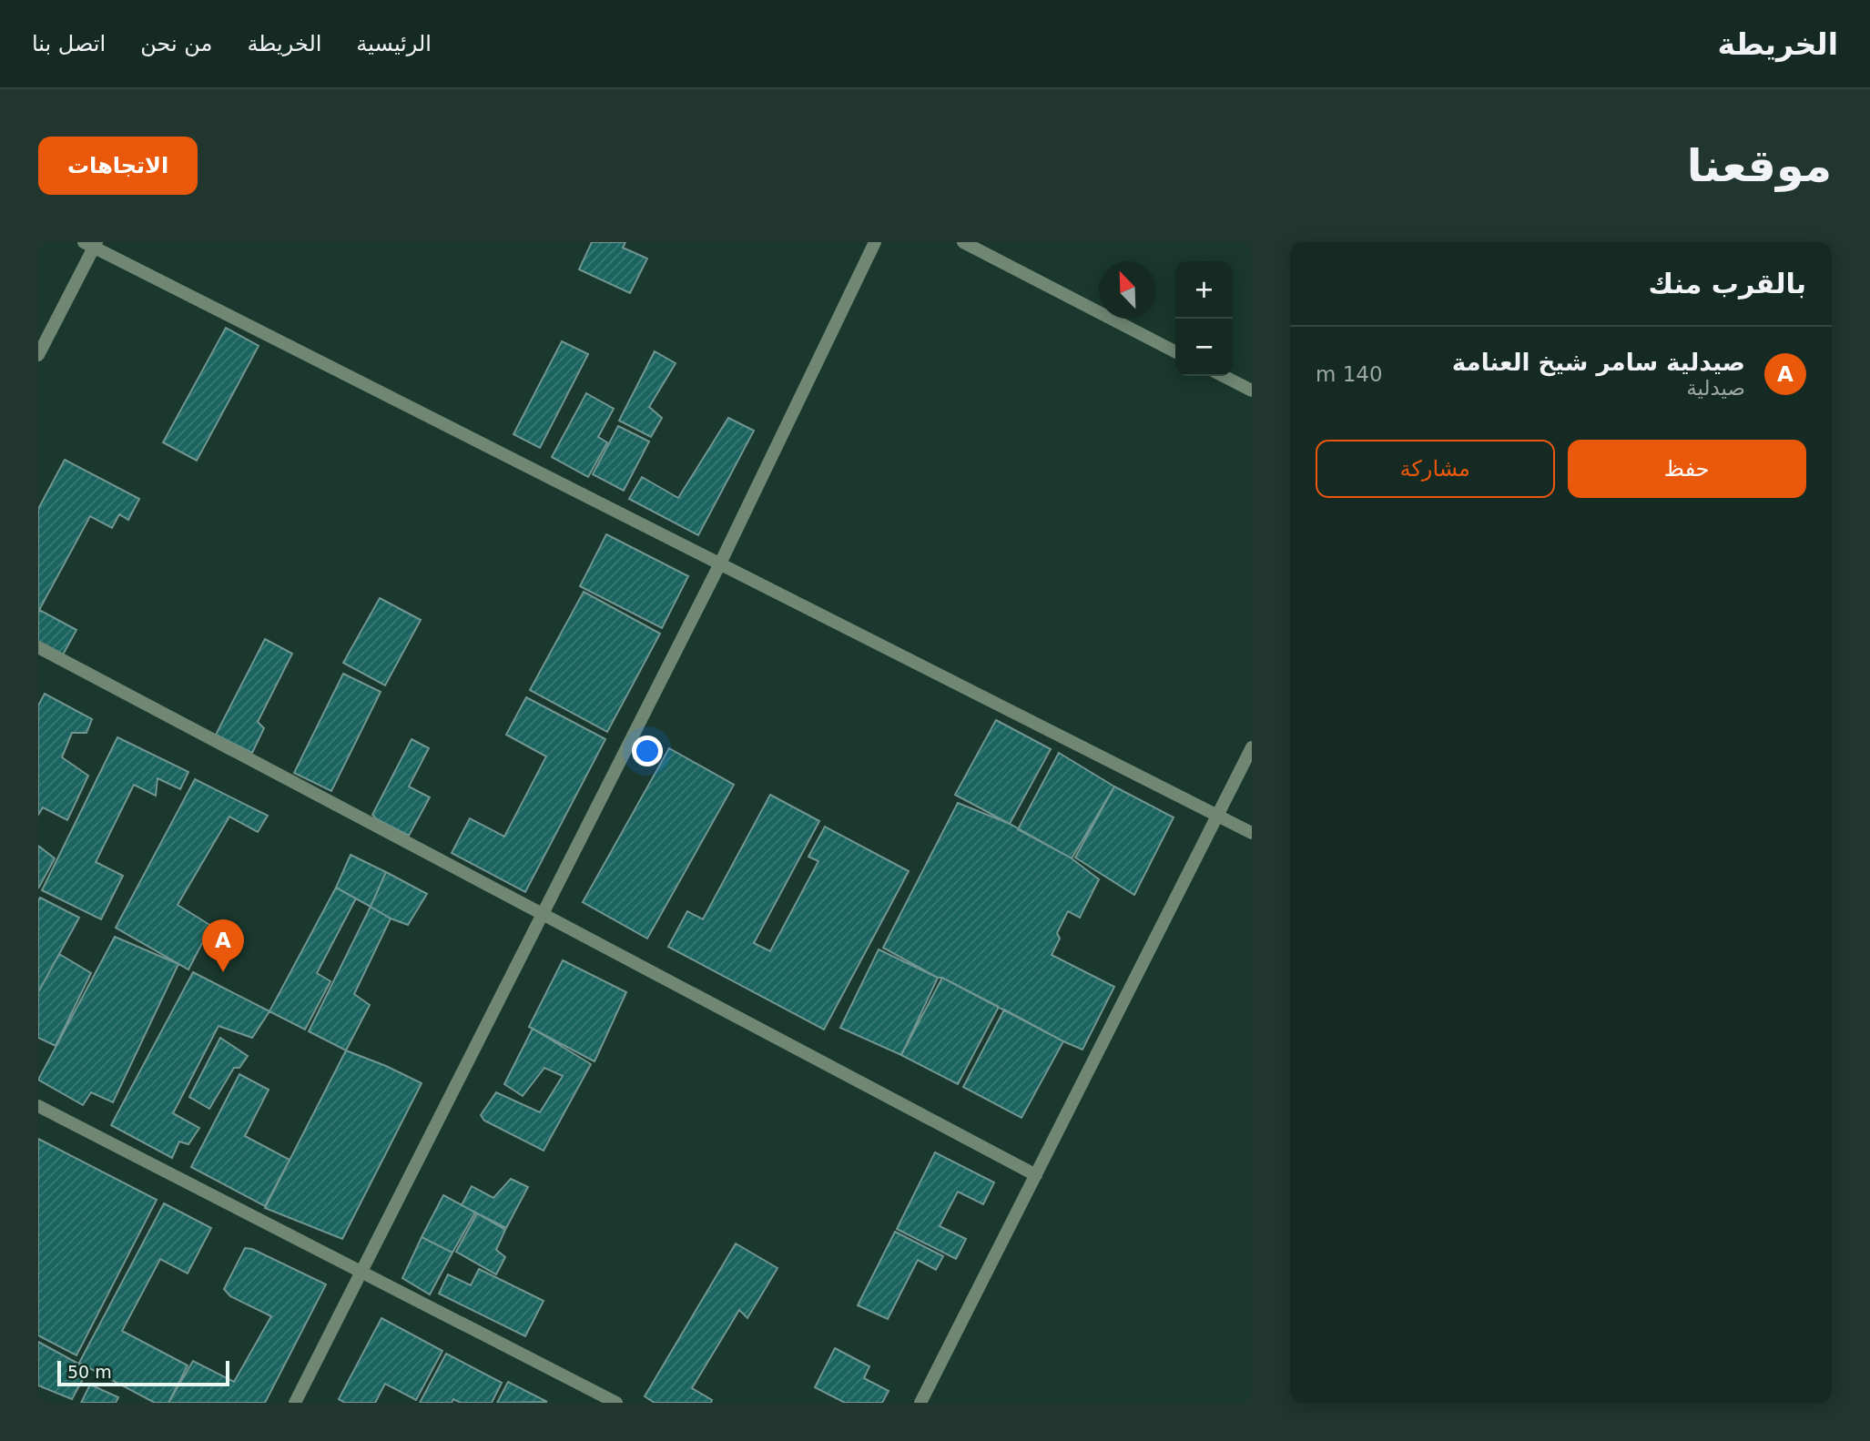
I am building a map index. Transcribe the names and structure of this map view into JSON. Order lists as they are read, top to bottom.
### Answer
{
  "scale_bar": "50 m",
  "north": "top left",
  "page": {
    "header": "الخريطة",
    "nav": [
      "الرئيسية",
      "الخريطة",
      "من نحن",
      "اتصل بنا"
    ],
    "buttons": [
      "الاتجاهات",
      ["حفظ", "مشاركة"]
    ],
    "title": "موقعنا",
    "heading": "بالقرب منك",
    "map_buttons": ["+", "−"],
    "list": [
      {
        "mark": "A",
        "name": "صيدلية سامر شيخ العنامة",
        "note": "صيدلية",
        "value": "140 m"
      }
    ],
    "pins": "A",
    "scale": "50 m"
  }
}
